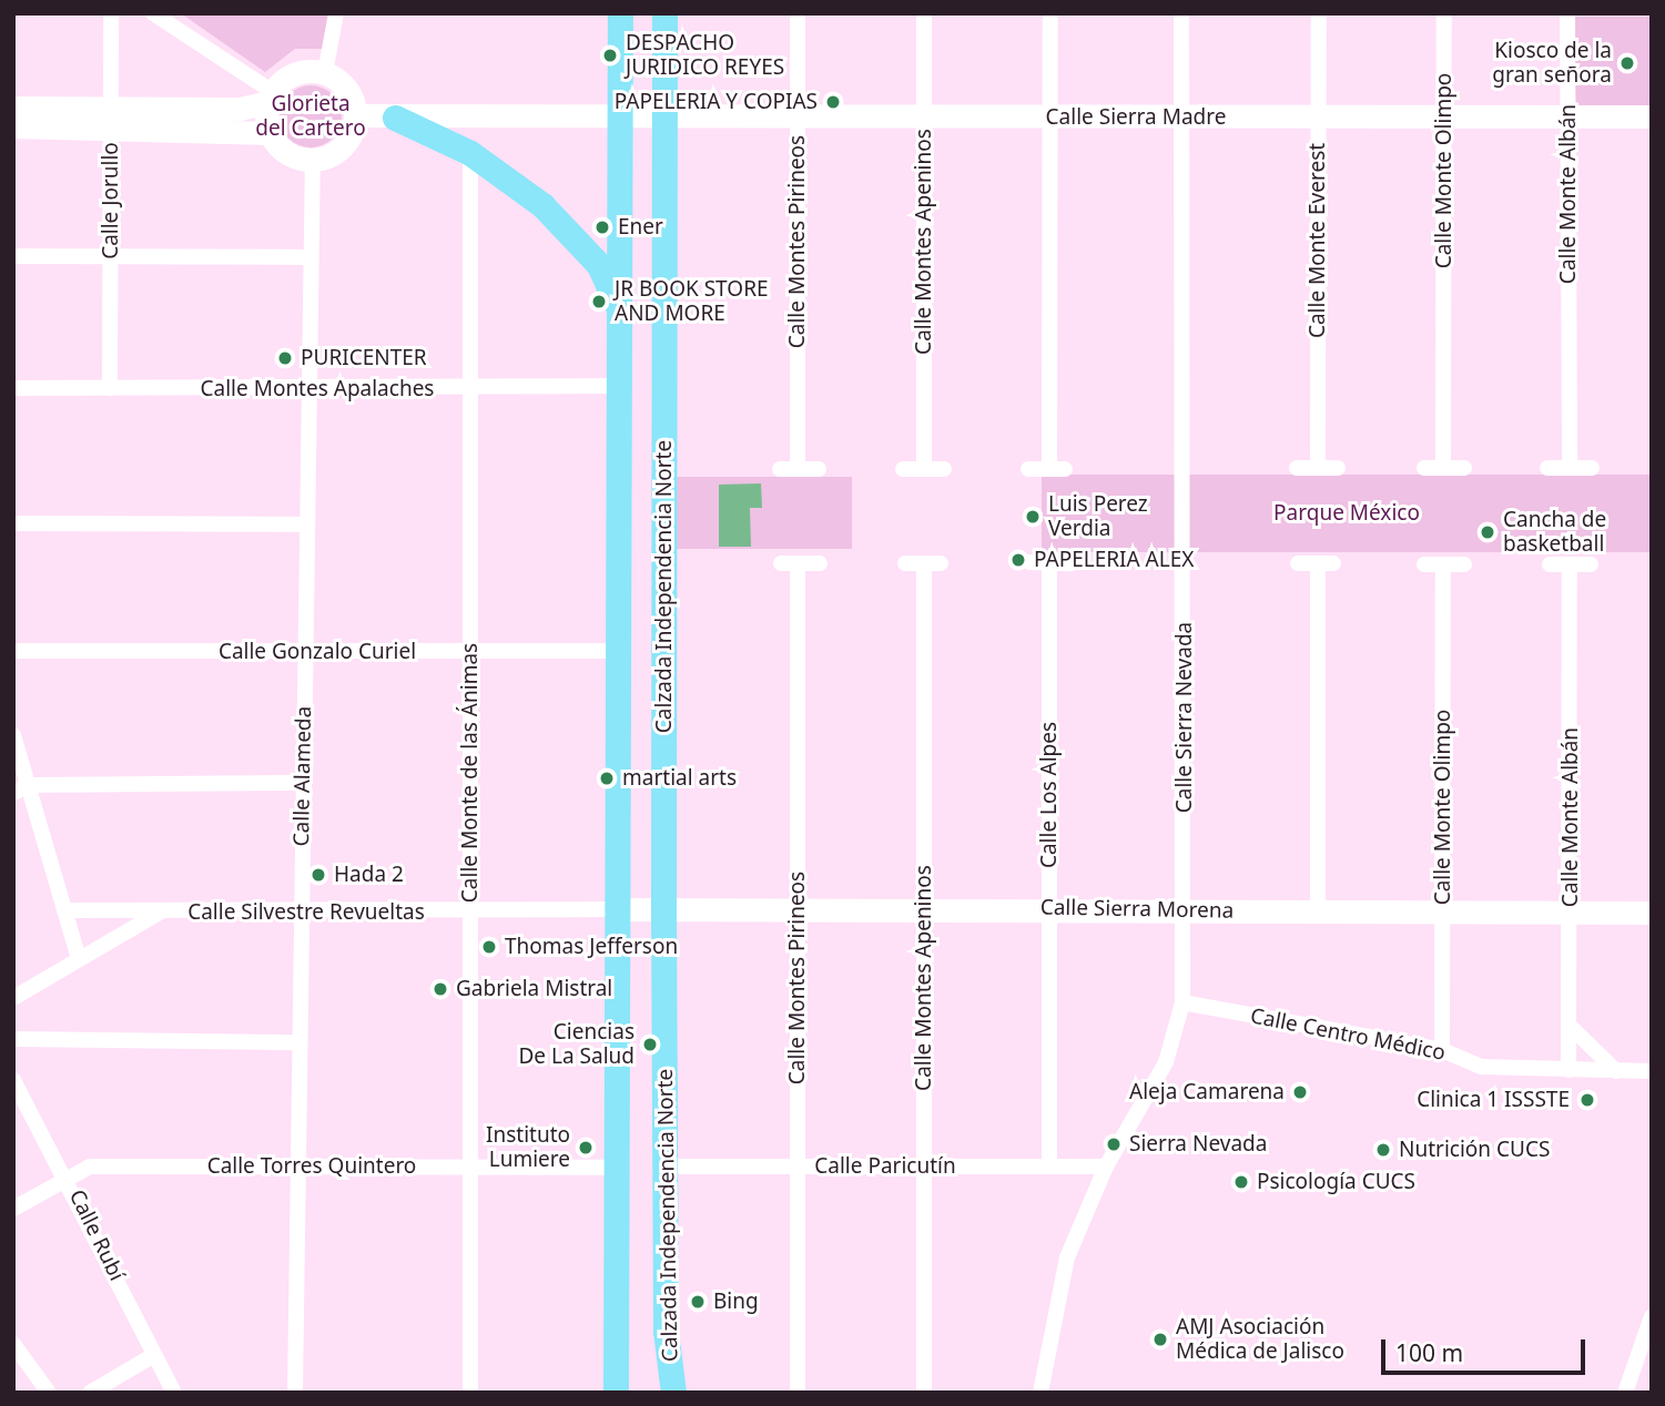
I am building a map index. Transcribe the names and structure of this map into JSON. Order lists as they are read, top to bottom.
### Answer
{
  "streets": {
    "main road": ["Calzada Independencia Norte"],
    "street": [
      "Calle Sierra Madre",
      "Calle Monte Olimpo",
      "Calle Monte Albán",
      "Calle Jorullo",
      "Calle Monte Everest",
      "Calle Montes Pirineos",
      "Calle Montes Apeninos",
      "Calle Montes Apalaches",
      "Calle Gonzalo Curiel",
      "Calle Sierra Nevada",
      "Calle Monte de las Ánimas",
      "Calle Alameda",
      "Calle Los Alpes",
      "Calle Sierra Morena",
      "Calle Silvestre Revueltas",
      "Calle Centro Médico",
      "Calle Torres Quintero",
      "Calle Paricutín",
      "Calle Rubí"
    ]
  },
  "crossings": [
    ["Calle Sierra Madre", "Calle Monte Olimpo"],
    ["Calle Sierra Madre", "Calle Monte Albán"],
    ["Calle Sierra Madre", "Calle Monte Everest"],
    ["Calle Sierra Madre", "Calle Montes Pirineos"],
    ["Calle Sierra Madre", "Calle Montes Apeninos"],
    ["Calle Sierra Madre", "Calzada Independencia Norte"],
    ["Calle Sierra Madre", "Calle Sierra Nevada"],
    ["Calle Sierra Madre", "Calle Alameda"],
    ["Calle Monte Olimpo", "Calle Sierra Morena"],
    ["Calle Monte Olimpo", "Calle Centro Médico"],
    ["Calle Monte Albán", "Calle Sierra Morena"],
    ["Calle Monte Albán", "Calle Centro Médico"],
    ["Calle Jorullo", "Calle Montes Apalaches"],
    ["Calle Montes Pirineos", "Calle Sierra Morena"],
    ["Calle Montes Pirineos", "Calle Paricutín"],
    ["Calle Montes Apeninos", "Calle Sierra Morena"],
    ["Calle Montes Apeninos", "Calle Paricutín"],
    ["Calle Montes Apalaches", "Calzada Independencia Norte"],
    ["Calle Montes Apalaches", "Calle Monte de las Ánimas"],
    ["Calle Montes Apalaches", "Calle Alameda"],
    ["Calzada Independencia Norte", "Calle Gonzalo Curiel"],
    ["Calzada Independencia Norte", "Calle Sierra Morena"],
    ["Calzada Independencia Norte", "Calle Silvestre Revueltas"],
    ["Calzada Independencia Norte", "Calle Torres Quintero"],
    ["Calzada Independencia Norte", "Calle Paricutín"],
    ["Calle Gonzalo Curiel", "Calle Monte de las Ánimas"],
    ["Calle Gonzalo Curiel", "Calle Alameda"],
    ["Calle Sierra Nevada", "Calle Sierra Morena"],
    ["Calle Sierra Nevada", "Calle Centro Médico"],
    ["Calle Sierra Nevada", "Calle Paricutín"],
    ["Calle Monte de las Ánimas", "Calle Silvestre Revueltas"],
    ["Calle Monte de las Ánimas", "Calle Torres Quintero"],
    ["Calle Alameda", "Calle Silvestre Revueltas"],
    ["Calle Alameda", "Calle Torres Quintero"],
    ["Calle Los Alpes", "Calle Sierra Morena"],
    ["Calle Los Alpes", "Calle Paricutín"],
    ["Calle Sierra Morena", "Calle Silvestre Revueltas"],
    ["Calle Torres Quintero", "Calle Rubí"]
  ],
  "parks": ["Glorieta del Cartero", "Parque México"],
  "places": [
    "DESPACHO JURIDICO REYES",
    "Kiosco de la gran señora",
    "PAPELERIA Y COPIAS",
    "Ener",
    "JR BOOK STORE AND MORE",
    "PURICENTER",
    "Luis Perez Verdia",
    "Cancha de basketball",
    "PAPELERIA ALEX",
    "martial arts",
    "Hada 2",
    "Thomas Jefferson",
    "Gabriela Mistral",
    "Ciencias De La Salud",
    "Aleja Camarena",
    "Clinica 1 ISSSTE",
    "Sierra Nevada",
    "Instituto Lumiere",
    "Nutrición CUCS",
    "Psicología CUCS",
    "Bing",
    "AMJ Asociación Médica de Jalisco"
  ],
  "scale_bar": "100 m"
}
